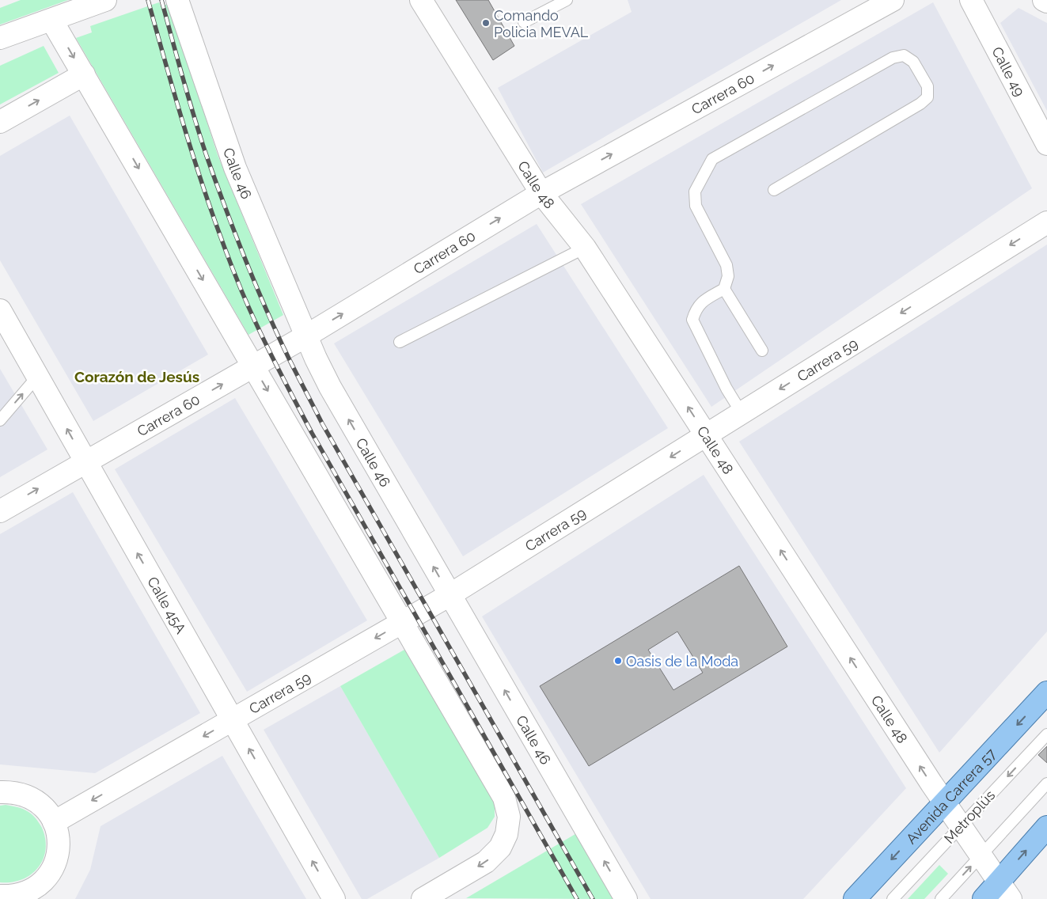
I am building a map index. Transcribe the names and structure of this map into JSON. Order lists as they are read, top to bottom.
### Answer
{
  "streets": {
    "main road": ["Avenida Carrera 57"],
    "street": [
      "Calle 49",
      "Carrera 60",
      "Calle 46",
      "Calle 48",
      "Carrera 59",
      "Calle 45A"
    ],
    "lane": ["Metroplús"]
  },
  "crossings": [
    ["Carrera 60", "Calle 46"],
    ["Carrera 60", "Calle 48"],
    ["Carrera 60", "Calle 45A"],
    ["Calle 46", "Carrera 59"],
    ["Calle 48", "Carrera 59"],
    ["Calle 48", "Avenida Carrera 57"],
    ["Calle 48", "Metroplús"],
    ["Carrera 59", "Calle 45A"]
  ],
  "one_way": ["Carrera 60", "Calle 48", "Carrera 59"],
  "districts": ["Corazón de Jesús"],
  "places": ["Comando Policia MEVAL", "Oasis de la Moda"]
}
